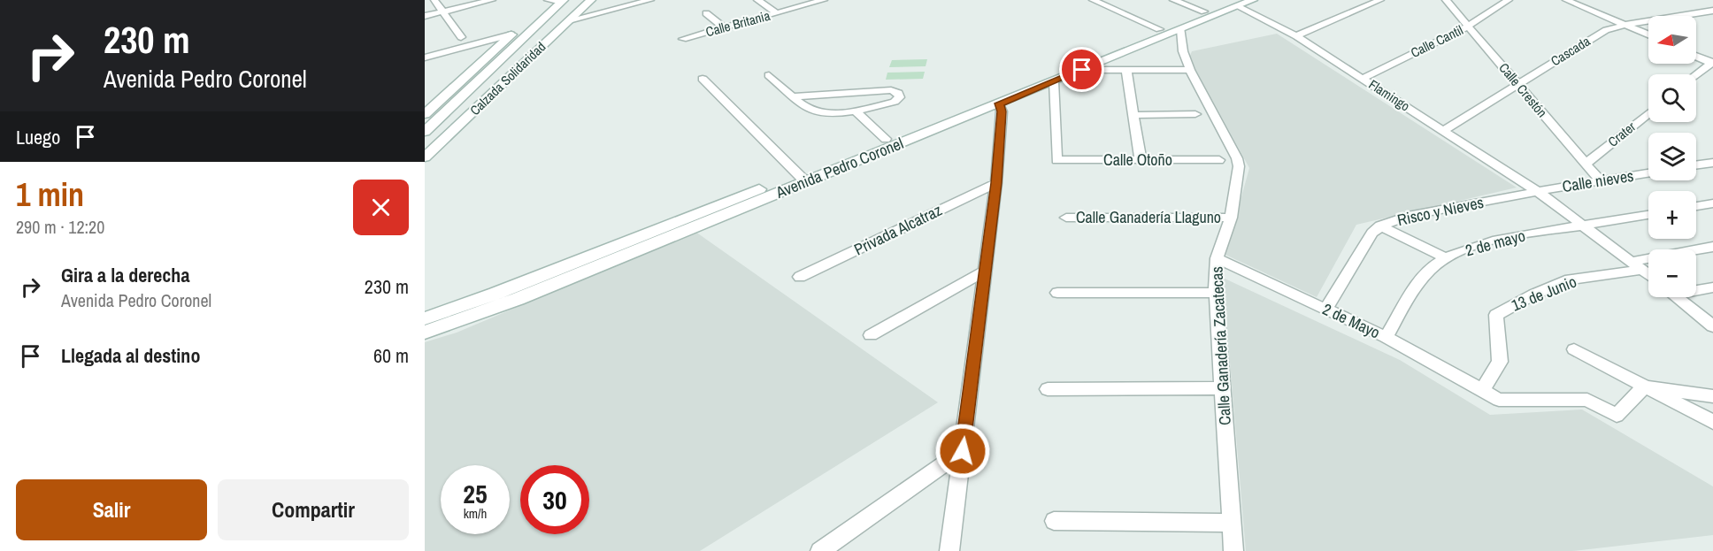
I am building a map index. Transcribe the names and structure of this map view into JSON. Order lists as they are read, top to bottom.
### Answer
{
  "streets": {
    "main road": ["Calzada Solidaridad", "Avenida Pedro Coronel"],
    "street": [
      "Calle Britania",
      "Calle Cantil",
      "Cascada",
      "Calle Crestón",
      "Flamingo",
      "Crater",
      "Calle Otoño",
      "Calle nieves",
      "Risco y Nieves",
      "Calle Ganadería Llaguno",
      "Privada Alcatraz",
      "2 de mayo",
      "13 de Junio",
      "2 de Mayo",
      "Calle Ganadería Zacatecas"
    ]
  },
  "crossings": [
    ["Calle Cantil", "Calle Crestón"],
    ["Calle Cantil", "Flamingo"],
    ["Cascada", "Calle Crestón"],
    ["Cascada", "Flamingo"],
    ["Calle Crestón", "Crater"],
    ["Calle Crestón", "Calle nieves"],
    ["Flamingo", "Avenida Pedro Coronel"],
    ["Flamingo", "Calle nieves"],
    ["Flamingo", "Risco y Nieves"],
    ["Flamingo", "2 de mayo"],
    ["Flamingo", "13 de Junio"],
    ["Calle Otoño", "Avenida Pedro Coronel"],
    ["Avenida Pedro Coronel", "Calle Ganadería Zacatecas"],
    ["Calle nieves", "Risco y Nieves"],
    ["Risco y Nieves", "2 de Mayo"],
    ["Calle Ganadería Llaguno", "Calle Ganadería Zacatecas"],
    ["2 de mayo", "2 de Mayo"],
    ["13 de Junio", "2 de Mayo"],
    ["2 de Mayo", "Calle Ganadería Zacatecas"]
  ],
  "north": "left",
  "page": {
    "turn": ["230 m", "Avenida Pedro Coronel"],
    "map_buttons": ["+", "−"],
    "then": "Luego",
    "heading": ["1 min", "290 m · 12:20"],
    "list": [
      {
        "name": "Gira a la derecha",
        "note": "Avenida Pedro Coronel",
        "value": "230 m"
      },
      {
        "name": "Llegada al destino",
        "value": "60 m"
      }
    ],
    "speed": "25 km/h",
    "limit": "30",
    "buttons": ["Salir", "Compartir"]
  }
}
